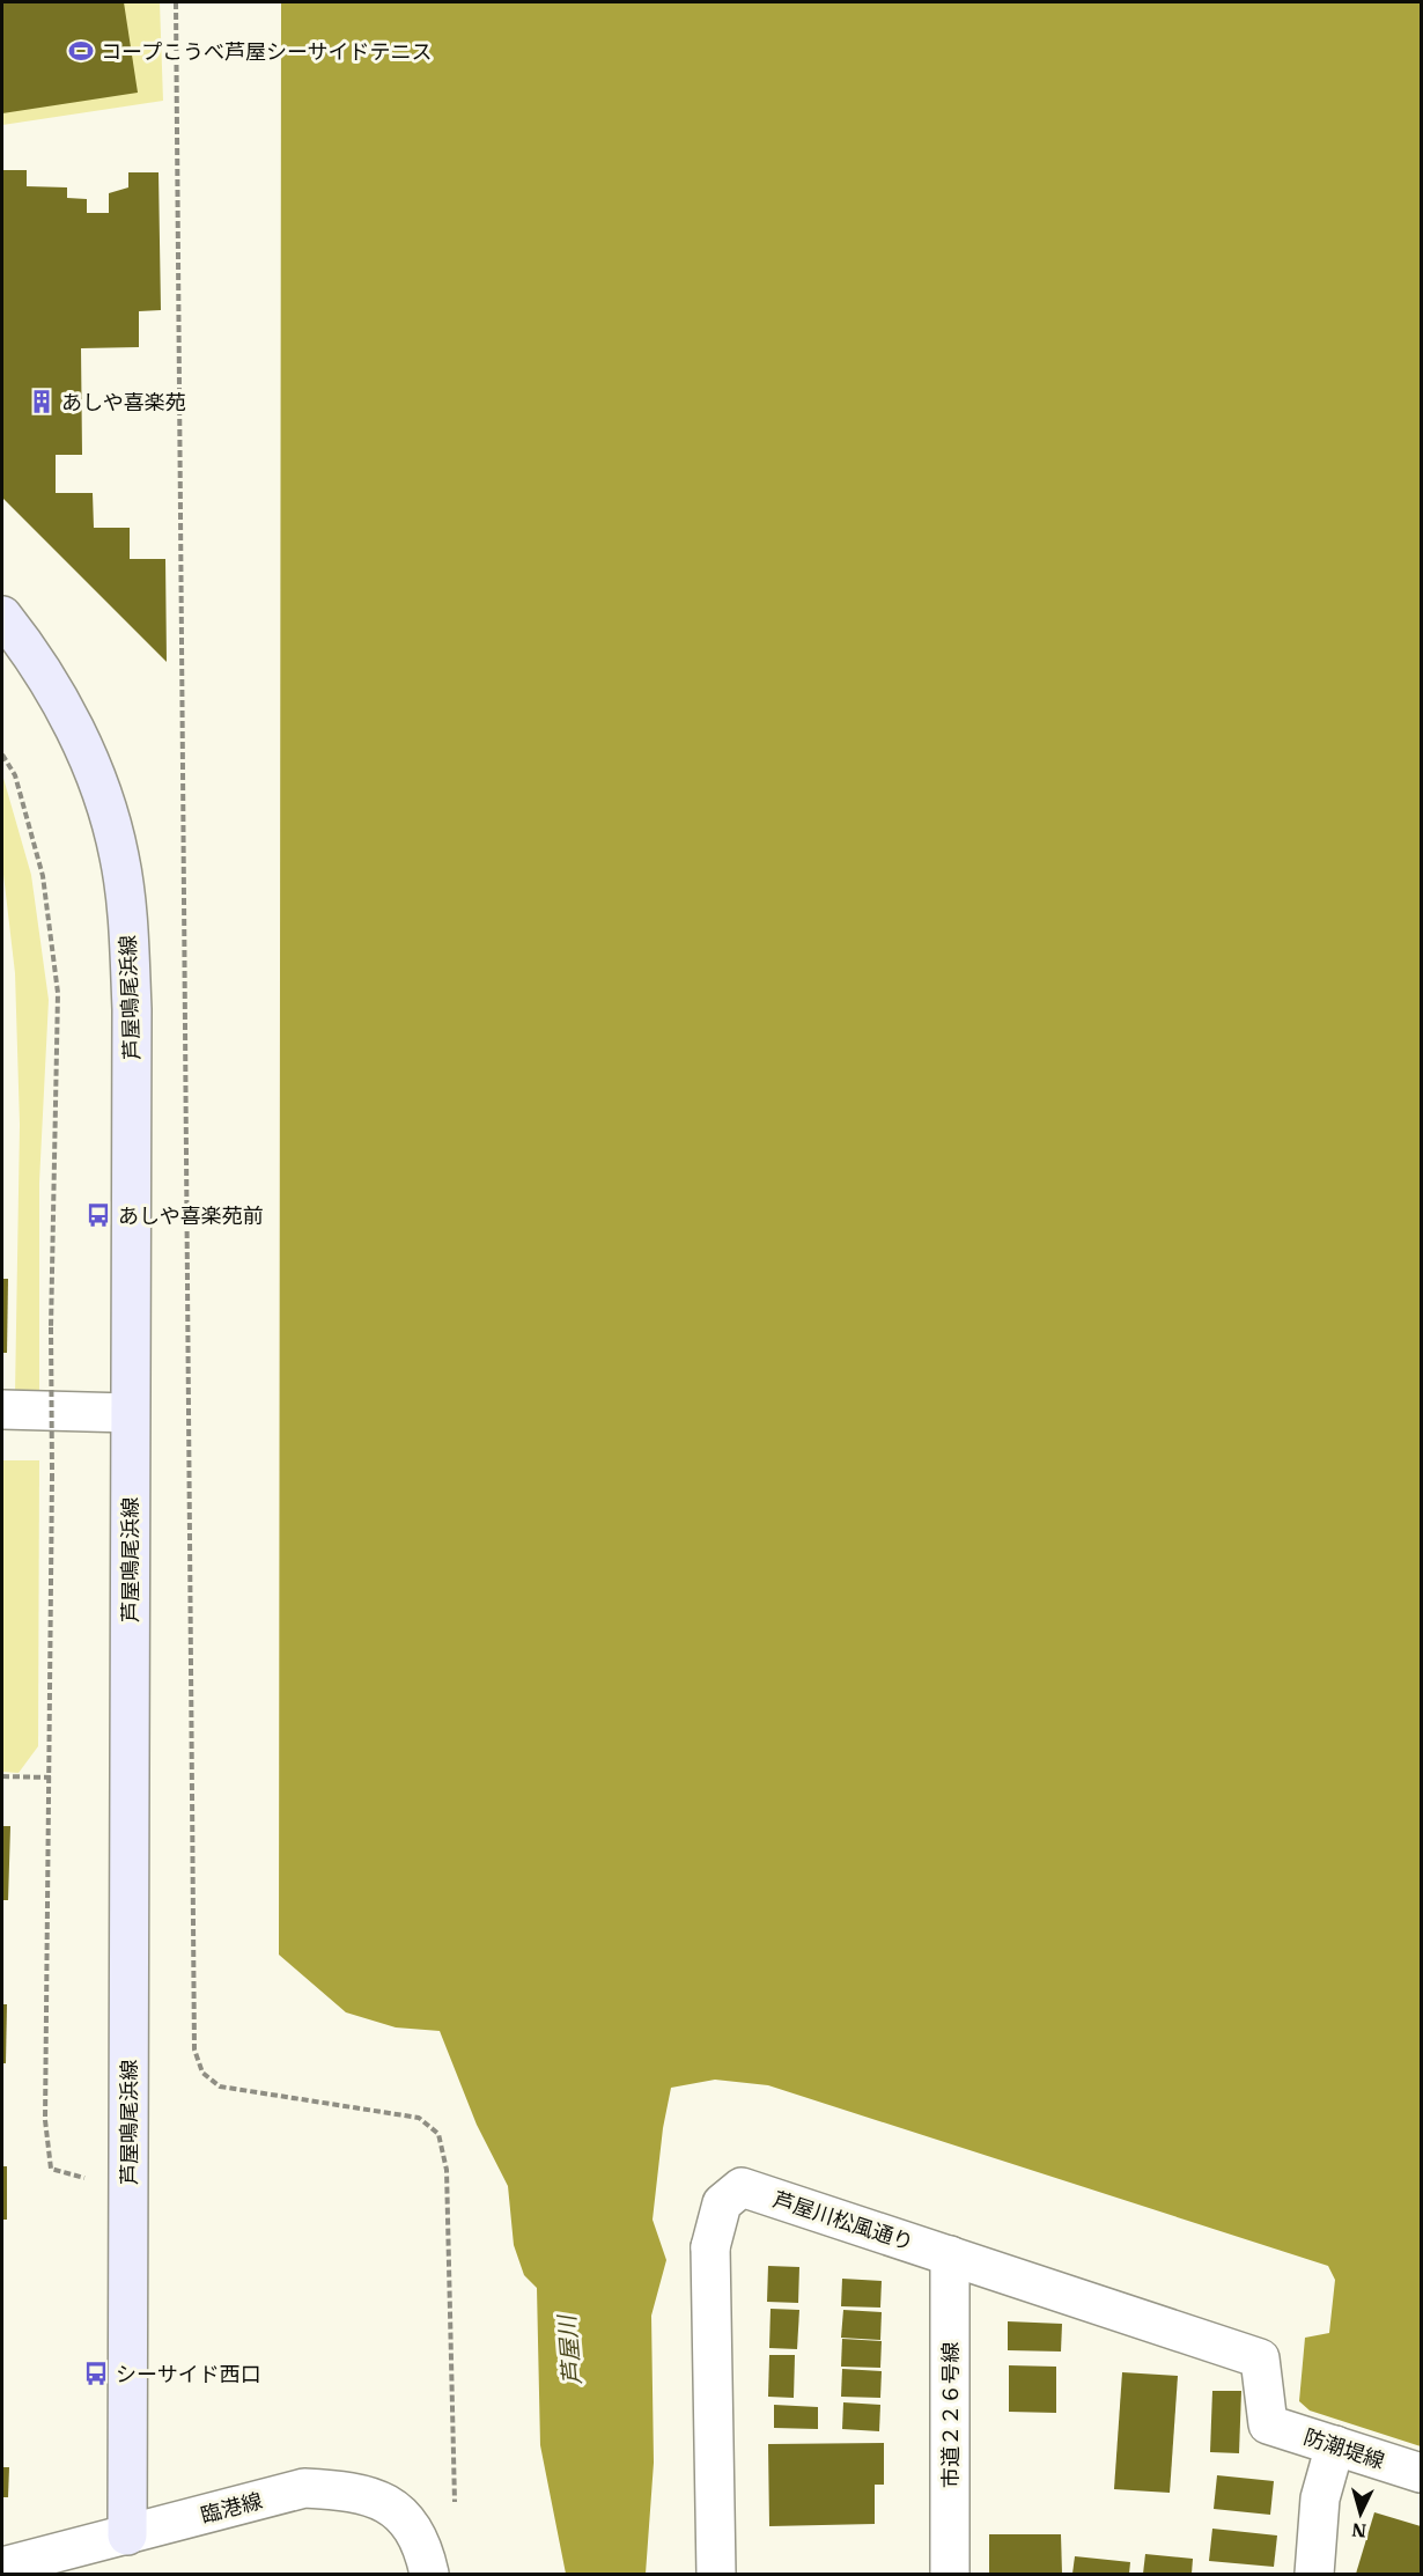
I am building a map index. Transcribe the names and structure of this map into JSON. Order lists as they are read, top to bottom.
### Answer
{
  "streets": {
    "main road": ["芦屋鳴尾浜線"],
    "street": [
      "芦屋川松風通り",
      "市道２２６号線",
      "防潮堤線",
      "臨港線"
    ]
  },
  "crossings": [
    ["芦屋鳴尾浜線", "臨港線"],
    ["芦屋川松風通り", "市道２２６号線"],
    ["芦屋川松風通り", "防潮堤線"]
  ],
  "water": ["芦屋川"],
  "places": {
    "sports": ["コープこうべ芦屋シーサイドテニス"],
    "building": ["あしや喜楽苑"],
    "bus stop": ["あしや喜楽苑前", "シーサイド西口"]
  },
  "north": "bottom"
}
